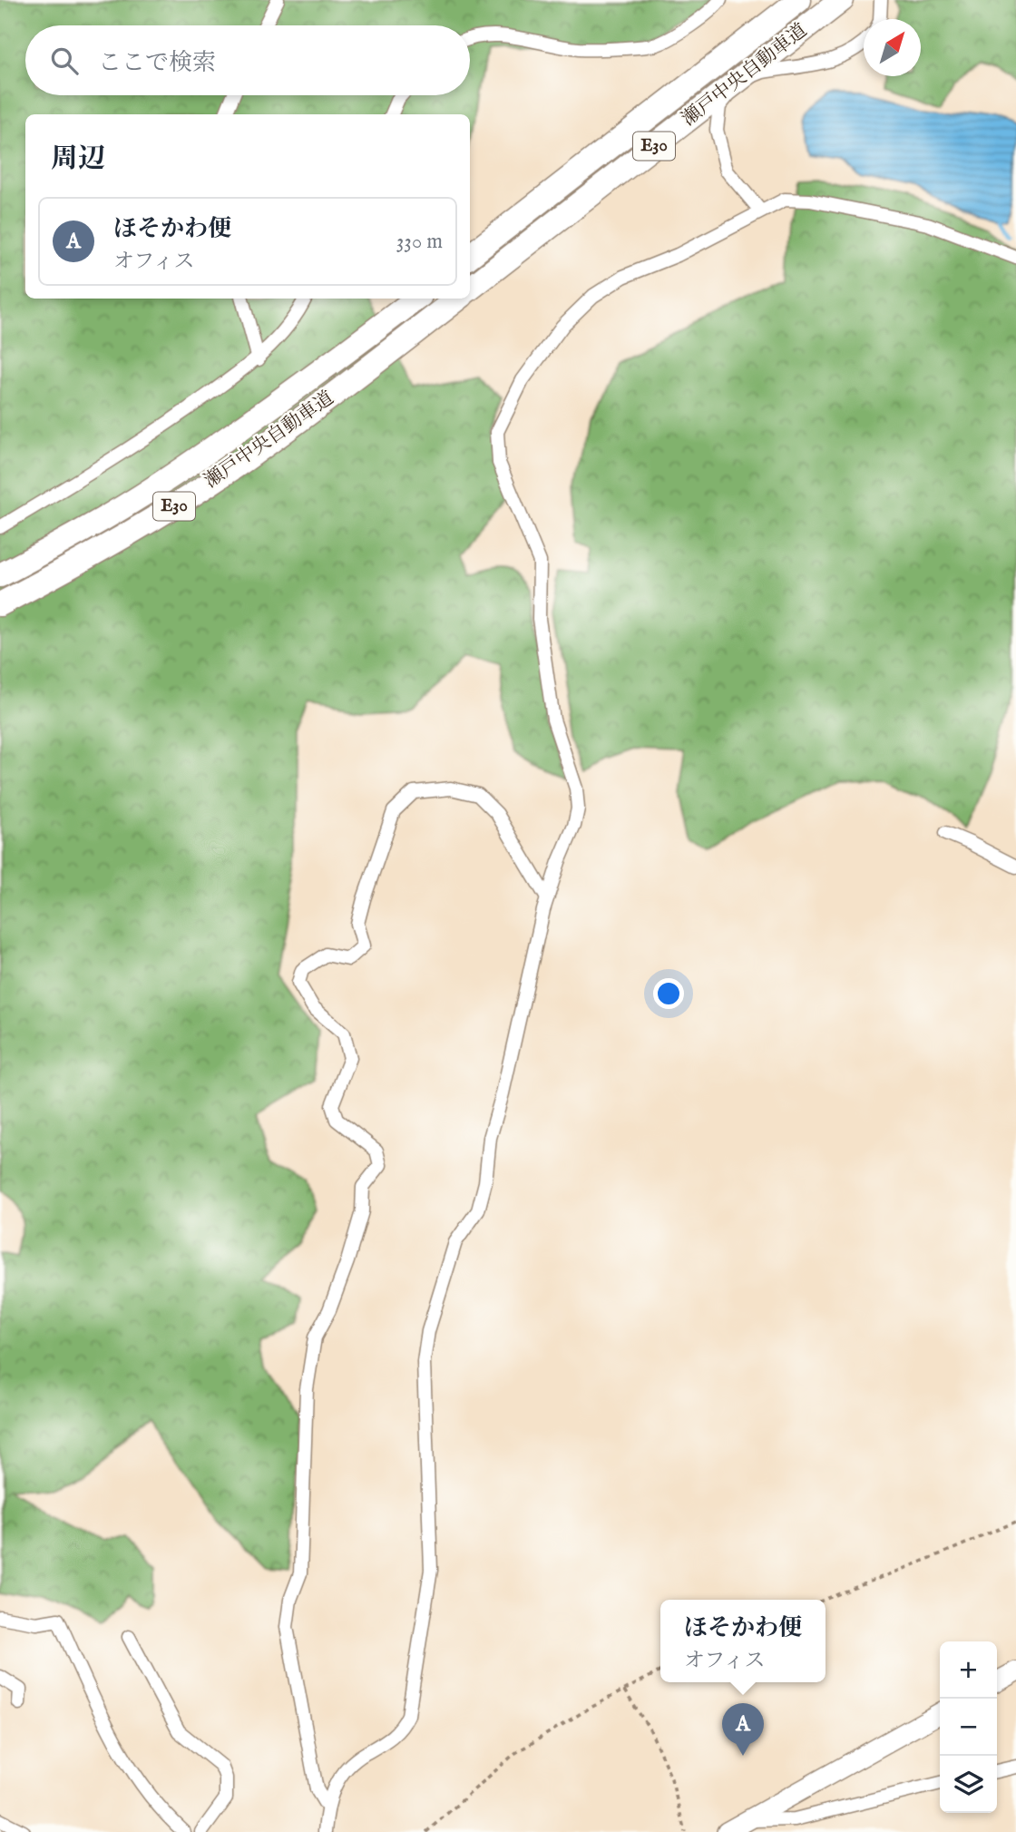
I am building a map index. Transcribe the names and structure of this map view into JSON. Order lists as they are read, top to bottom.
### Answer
{
  "streets": {
    "highway": ["瀬戸中央自動車道", "E30"]
  },
  "north": "top right",
  "page": {
    "search": "ここで検索",
    "heading": "周辺",
    "list": [
      {
        "mark": "A",
        "name": "ほそかわ便",
        "note": "オフィス",
        "value": "330 m"
      }
    ],
    "popup": ["ほそかわ便", "オフィス"],
    "map_buttons": ["+", "−"],
    "pins": "A"
  }
}
